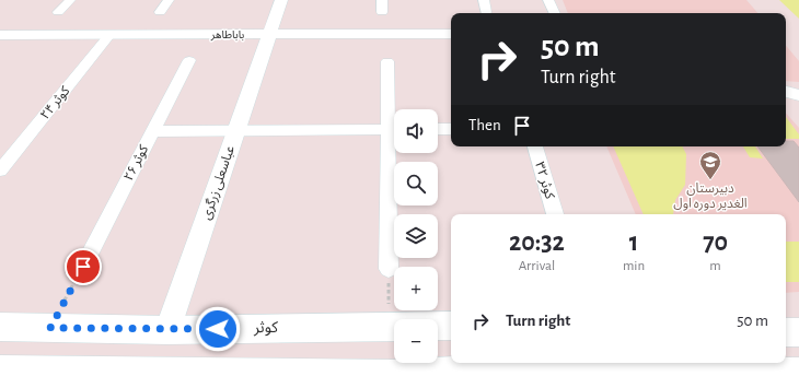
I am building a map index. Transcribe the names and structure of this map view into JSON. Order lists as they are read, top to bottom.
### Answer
{
  "streets": {
    "main road": ["کوثر"],
    "street": [
      "باباطاهر",
      "کوثر ۲۴",
      "کوثر ۲۶",
      "کوثر ۳۲",
      "عباسعلی زرگری"
    ]
  },
  "crossings": [
    ["باباطاهر", "کوثر ۲۴"],
    ["باباطاهر", "عباسعلی زرگری"],
    ["عباسعلی زرگری", "کوثر"]
  ],
  "places": {
    "school or university": ["دبیرستان الغدیر دوره اول"]
  },
  "page": {
    "turn": ["50 m", "Turn right"],
    "then": "Then",
    "map_buttons": ["+", "−"],
    "eta": [
      "20:32",
      "Arrival",
      "1",
      "min",
      "70",
      "m"
    ],
    "list": [
      {
        "name": "Turn right",
        "value": "50 m"
      }
    ]
  }
}
